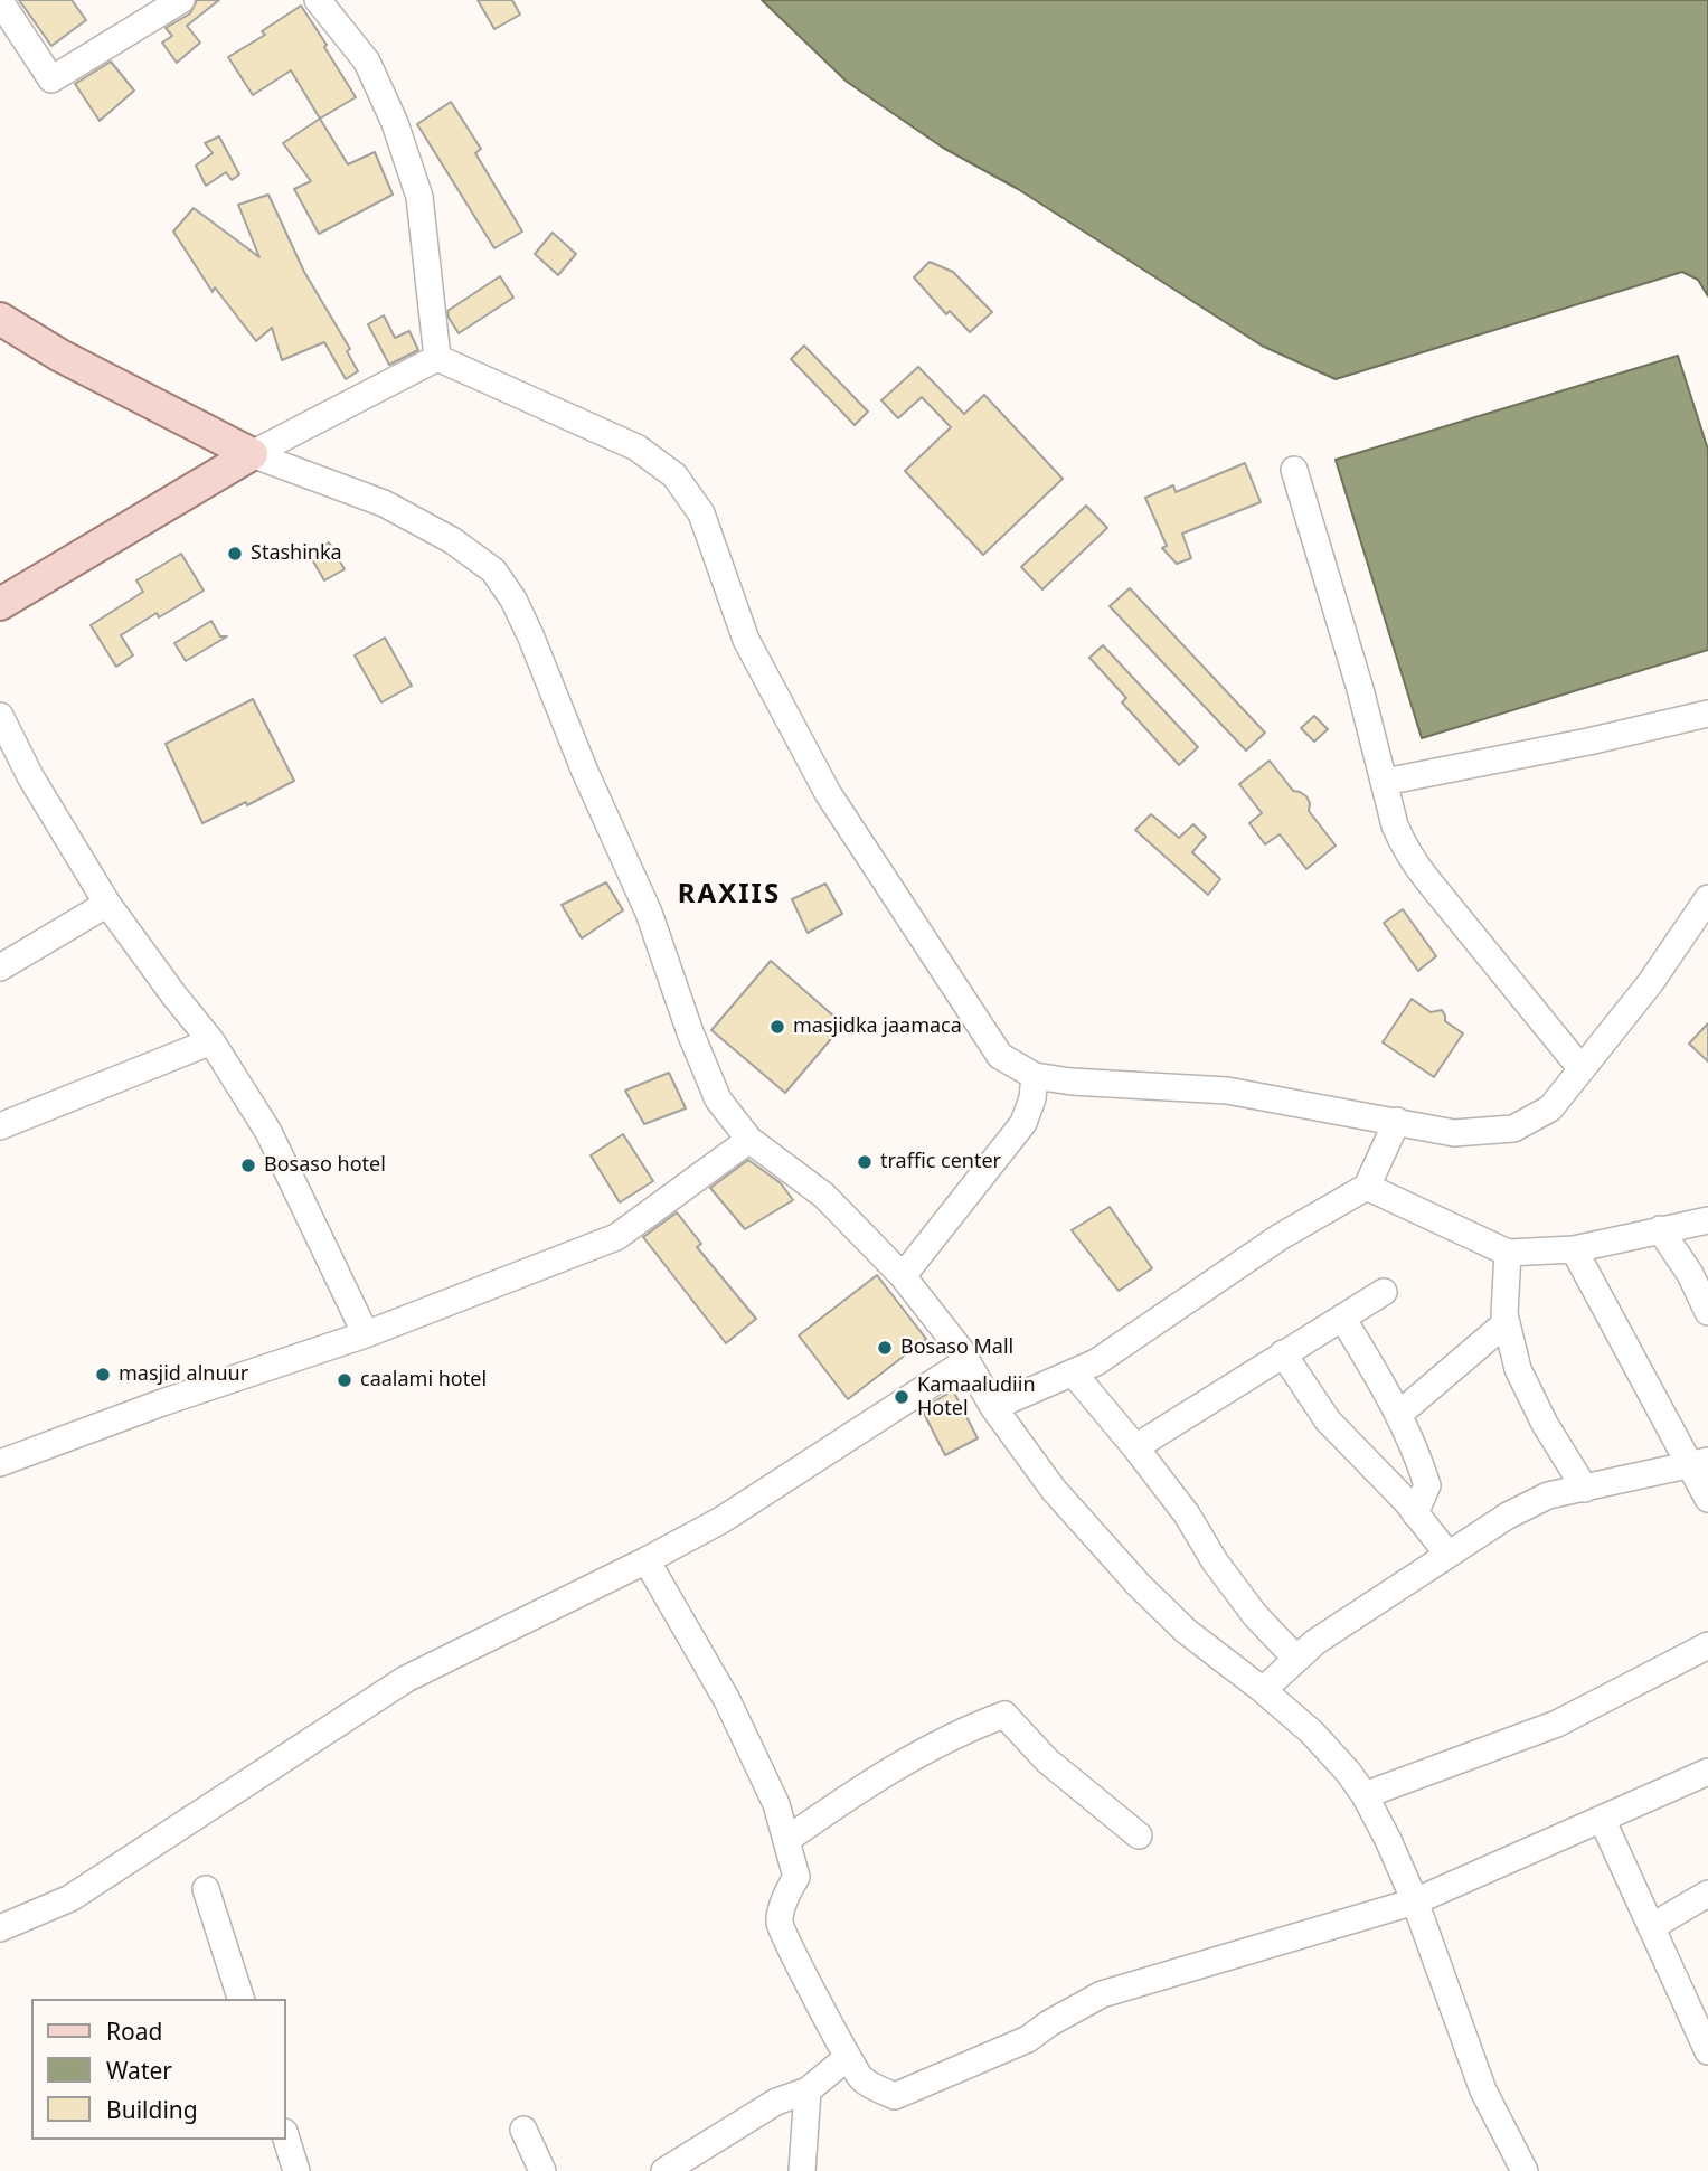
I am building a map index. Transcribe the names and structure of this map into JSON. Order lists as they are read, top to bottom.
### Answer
{
  "districts": ["RAXIIS"],
  "places": [
    "Stashinka",
    "masjidka jaamaca",
    "traffic center",
    "Bosaso hotel",
    "Bosaso Mall",
    "masjid alnuur",
    "caalami hotel",
    "Kamaaludiin Hotel"
  ],
  "legend": ["Road", "Water", "Building"]
}
